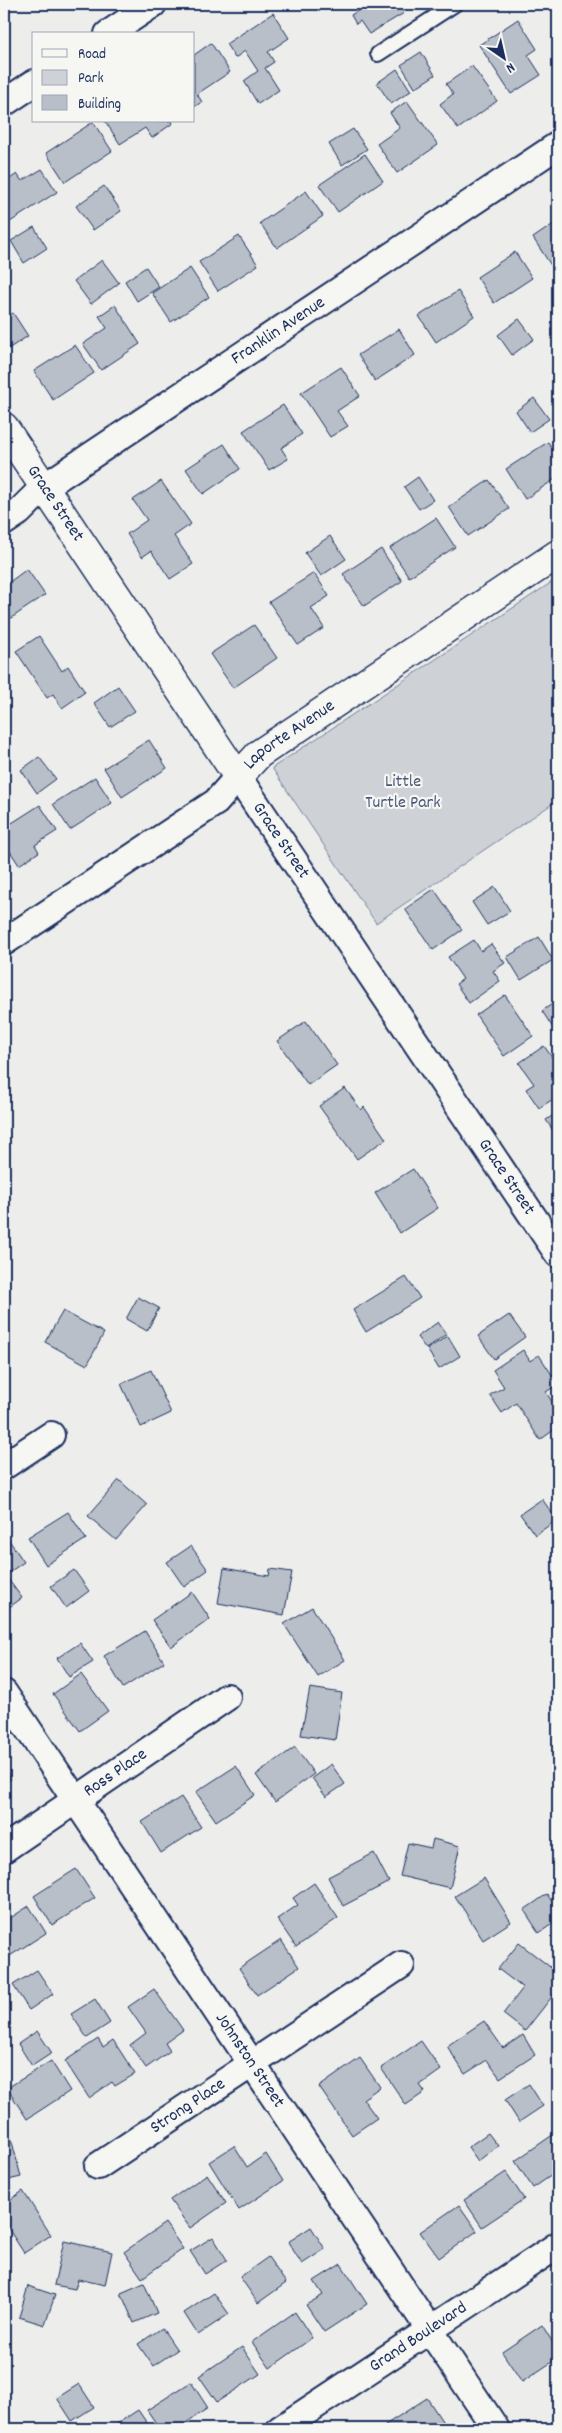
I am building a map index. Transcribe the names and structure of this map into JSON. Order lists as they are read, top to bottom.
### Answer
{
  "streets": {
    "street": [
      "Franklin Avenue",
      "Grace Street",
      "Laporte Avenue",
      "Ross Place",
      "Johnston Street",
      "Strong Place",
      "Grand Boulevard"
    ]
  },
  "crossings": [
    ["Franklin Avenue", "Grace Street"],
    ["Grace Street", "Laporte Avenue"],
    ["Ross Place", "Johnston Street"],
    ["Johnston Street", "Strong Place"],
    ["Johnston Street", "Grand Boulevard"]
  ],
  "parks": ["Little Turtle Park"],
  "legend": ["Road", "Park", "Building"],
  "north": "bottom right"
}
